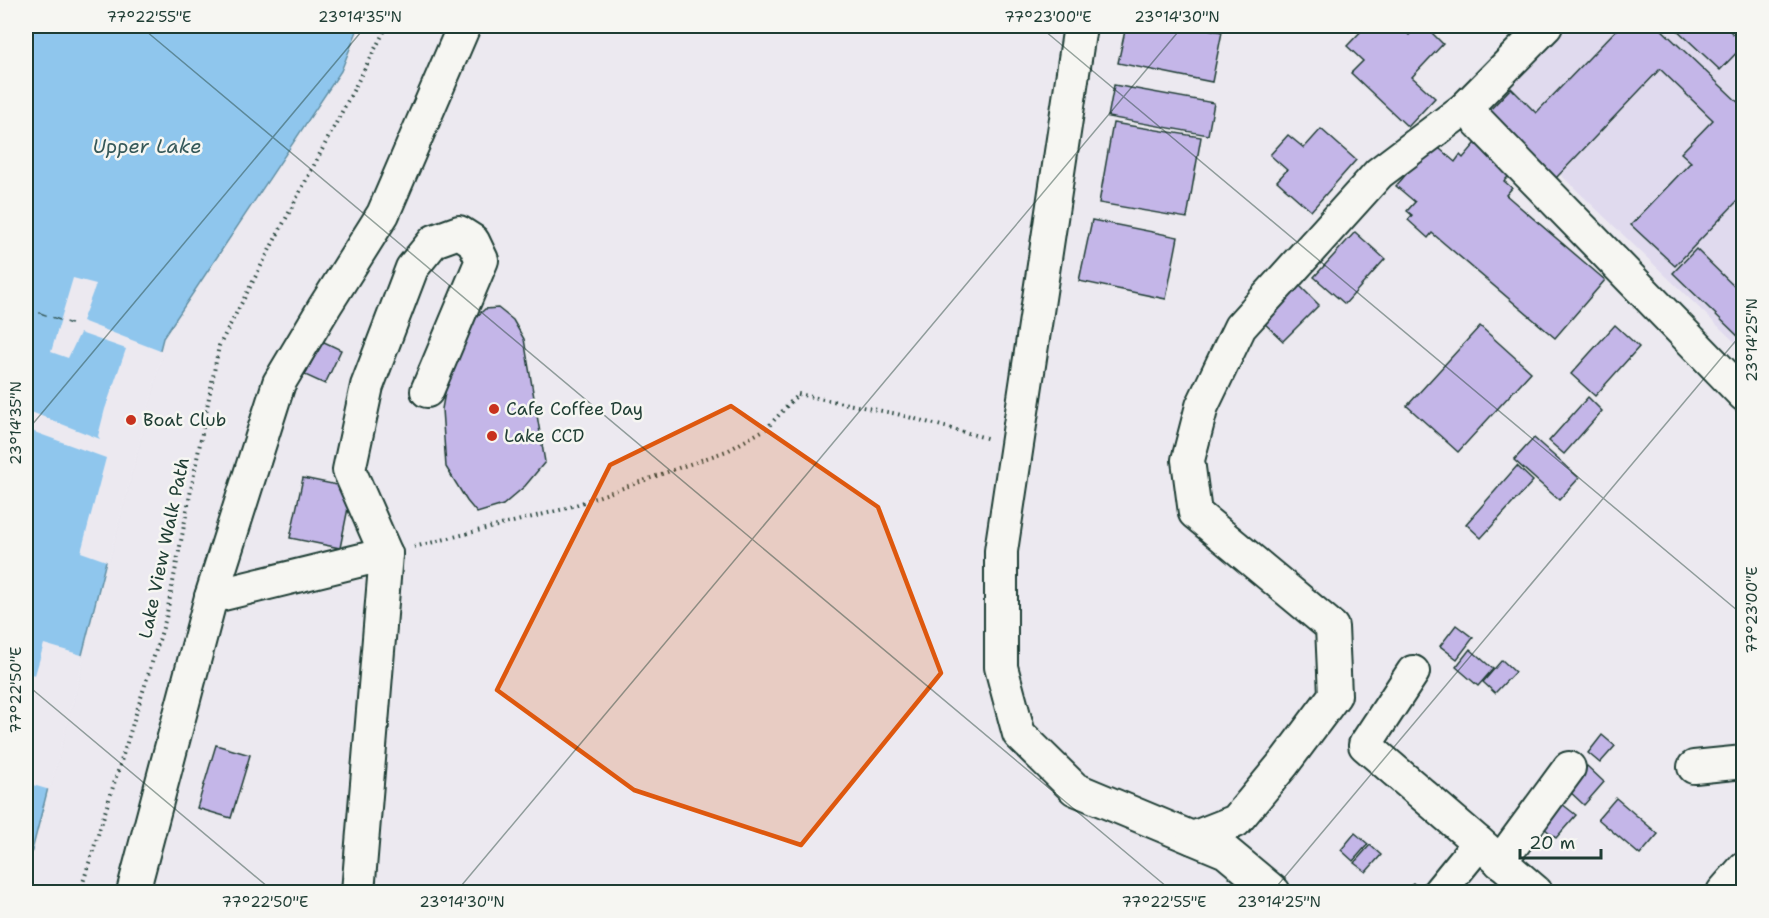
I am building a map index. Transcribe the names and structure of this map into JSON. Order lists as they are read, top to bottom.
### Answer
{
  "streets": {
    "path": ["Lake View Walk Path"]
  },
  "water": ["Upper Lake"],
  "places": ["Cafe Coffee Day", "Boat Club", "Lake CCD"],
  "scale_bar": "20 m",
  "coordinates": [
    "77°22'55\"E",
    "23°14'35\"N",
    "77°23'00\"E",
    "23°14'30\"N",
    "23°14'25\"N",
    "77°22'50\"E"
  ]
}
